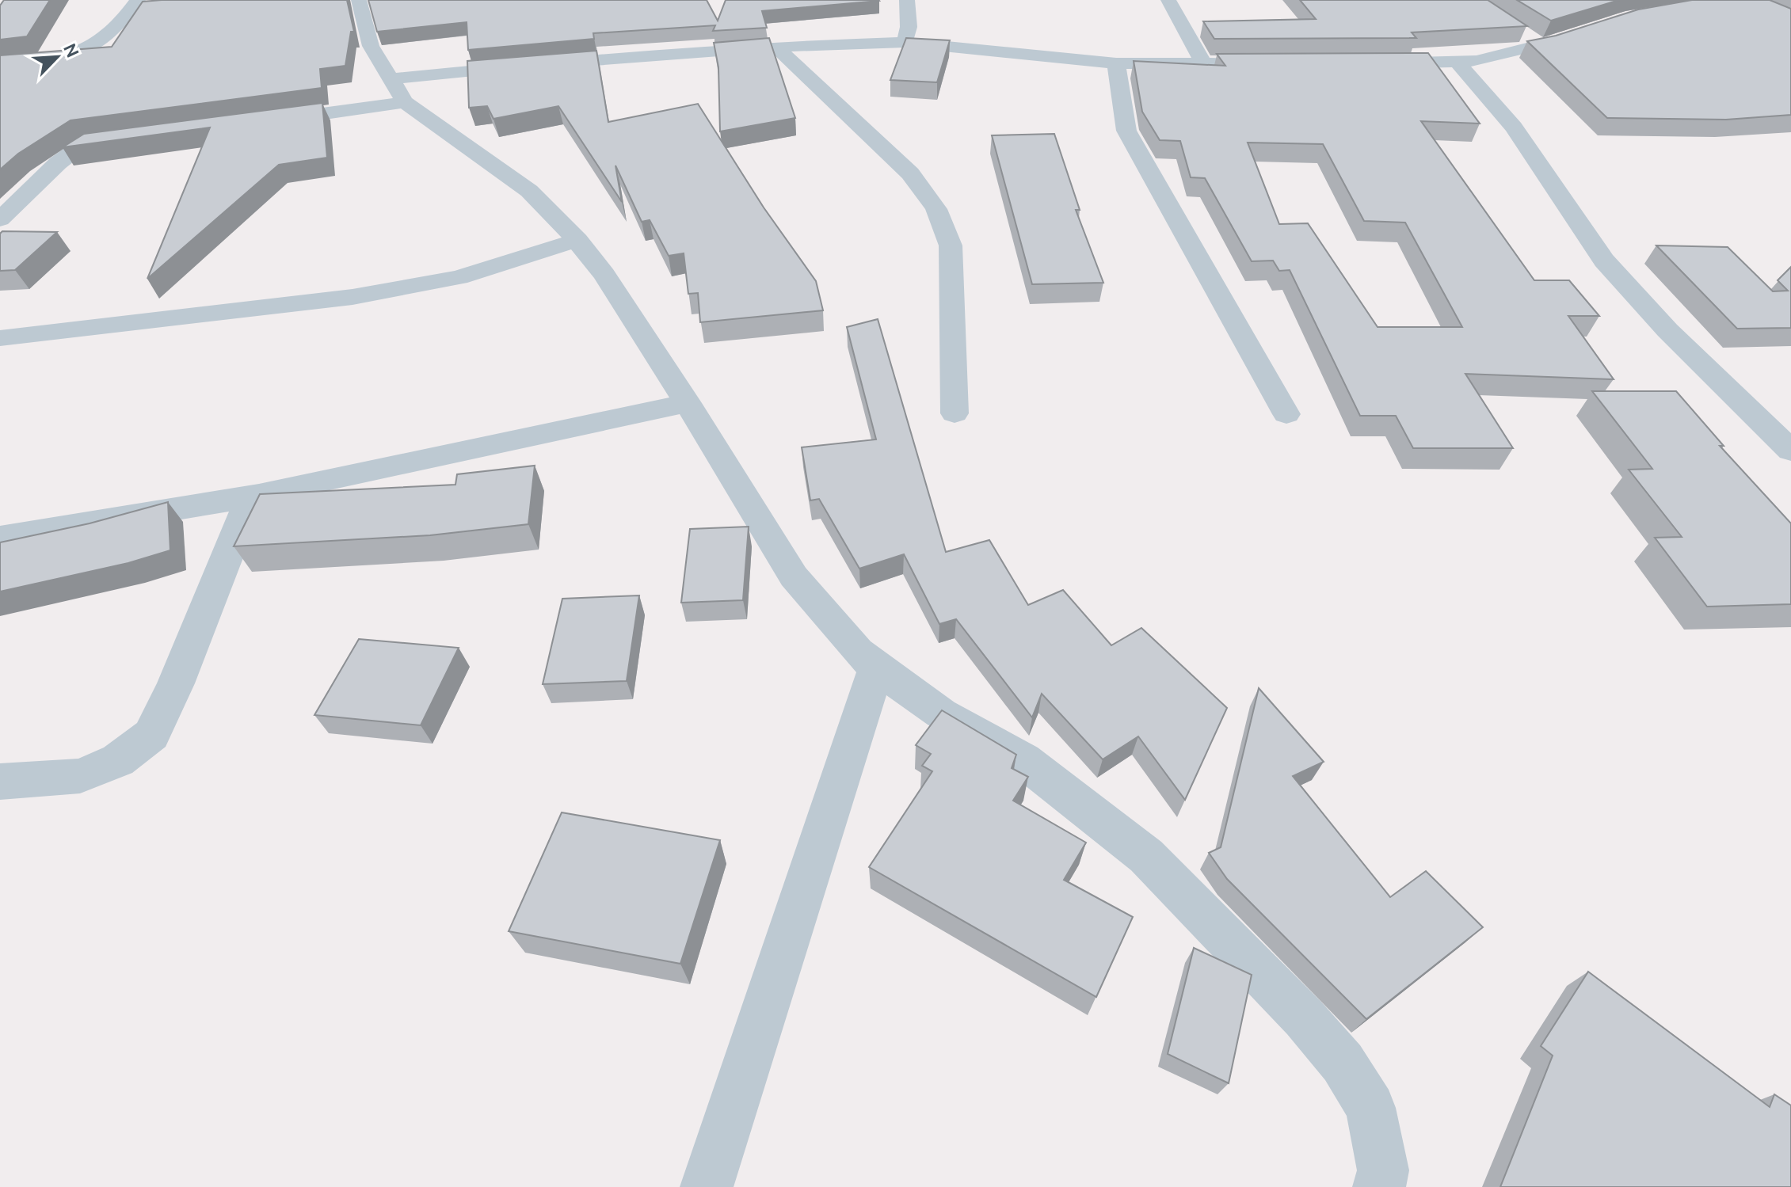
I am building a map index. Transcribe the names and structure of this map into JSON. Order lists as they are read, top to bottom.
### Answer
{
  "north": "top right"
}
